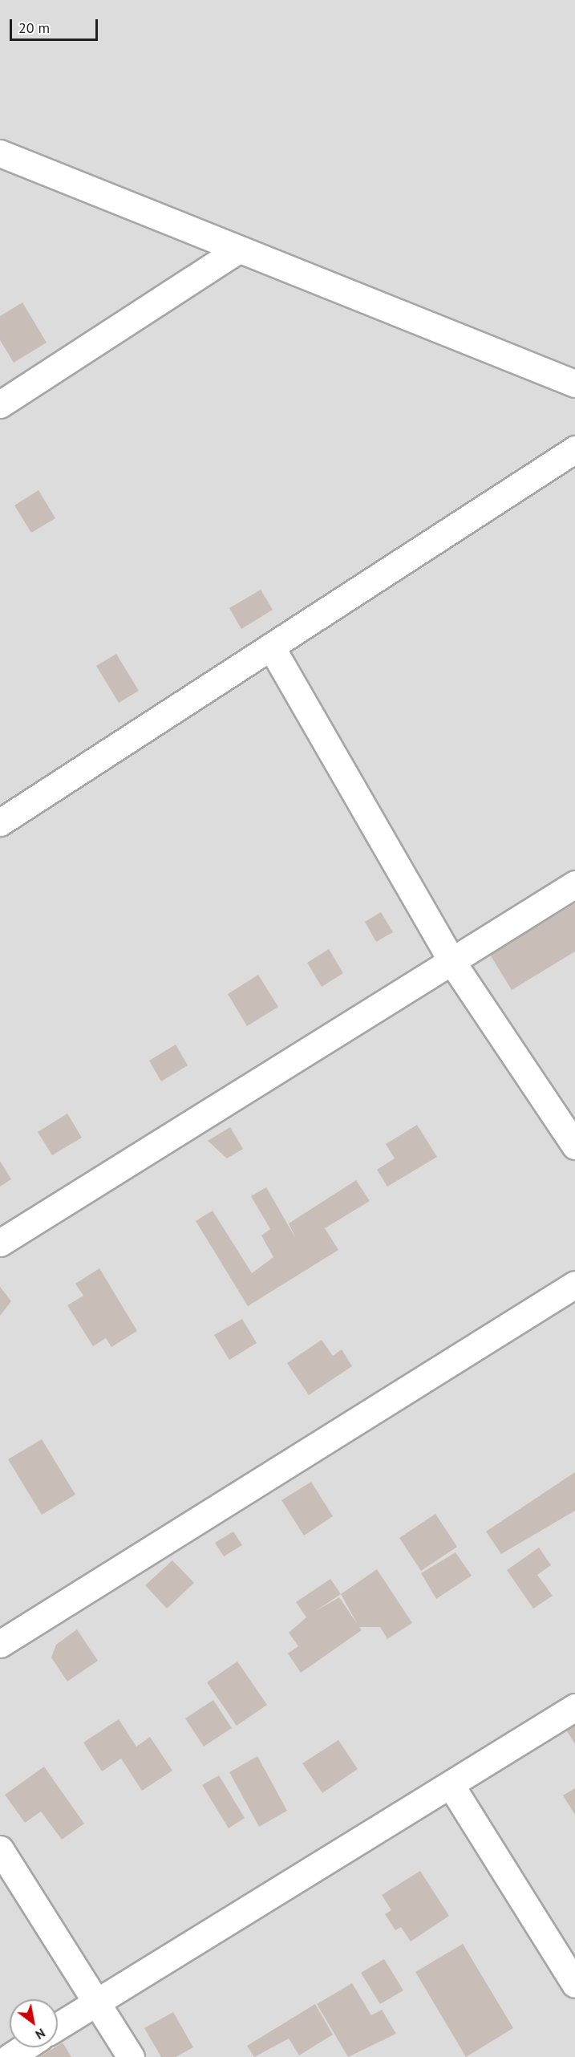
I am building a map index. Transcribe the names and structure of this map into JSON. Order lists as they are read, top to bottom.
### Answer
{
  "scale_bar": "20 m",
  "north": "bottom right"
}
